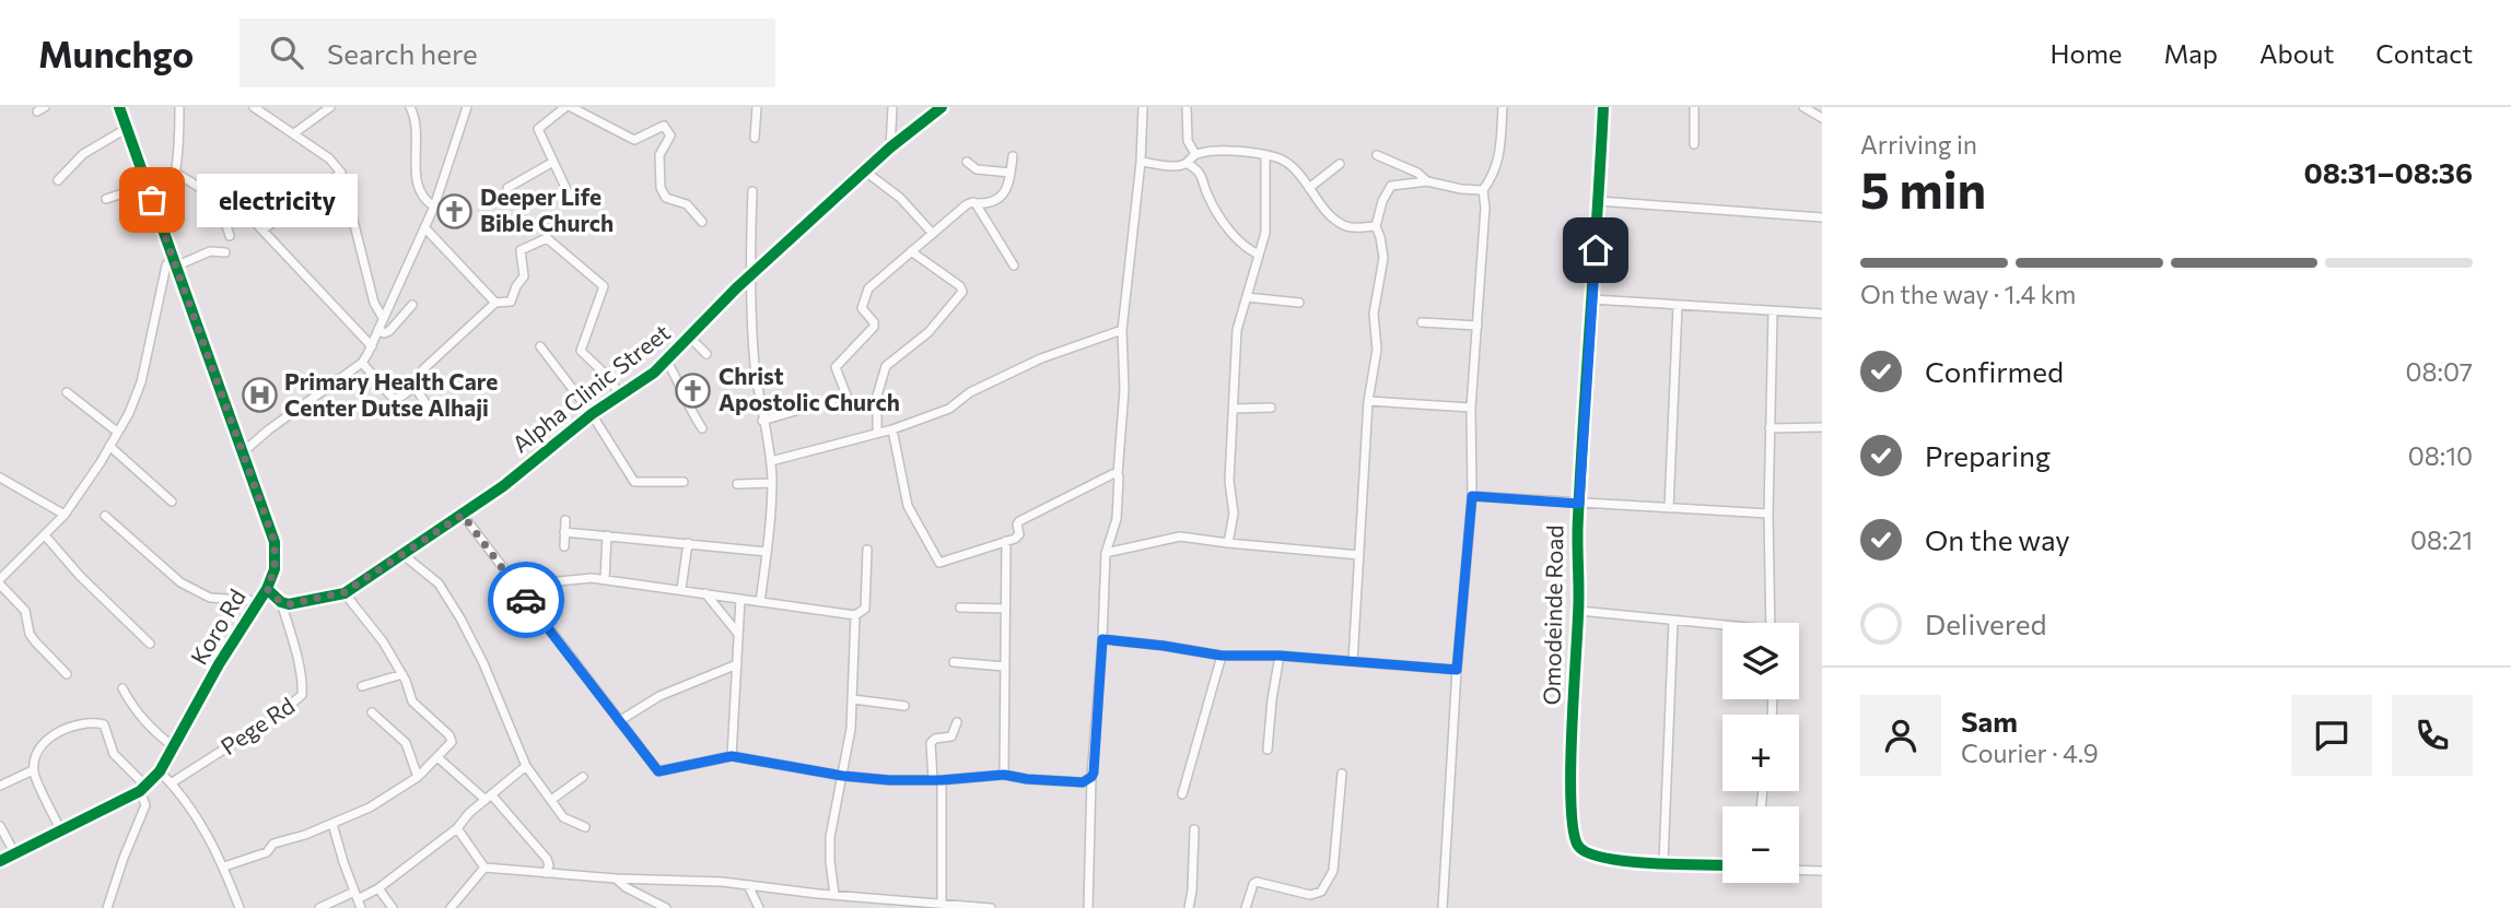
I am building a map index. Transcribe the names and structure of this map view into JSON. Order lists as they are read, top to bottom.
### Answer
{
  "streets": {
    "street": [
      "Alpha Clinic Street",
      "Omodeinde Road",
      "Koro Rd",
      "Pege Rd"
    ]
  },
  "crossings": [
    ["Alpha Clinic Street", "Pege Rd"]
  ],
  "places": {
    "other": ["electricity"],
    "church": ["Deeper Life Bible Church", "Christ Apostolic Church"],
    "hospital": ["Primary Health Care Center Dutse Alhaji"]
  },
  "page": {
    "header": "Munchgo",
    "search": "Search here",
    "nav": [
      "Home",
      "Map",
      "About",
      "Contact"
    ],
    "heading": ["5 min", "Arriving in", "08:31–08:36"],
    "panel": ["Sam", "Courier · 4.9"],
    "bubble": "electricity",
    "bar": "On the way · 1.4 km",
    "list": [
      ["Confirmed", "08:07"],
      ["Preparing", "08:10"],
      ["On the way", "08:21"],
      "Delivered"
    ],
    "map_buttons": ["+", "−"]
  }
}
